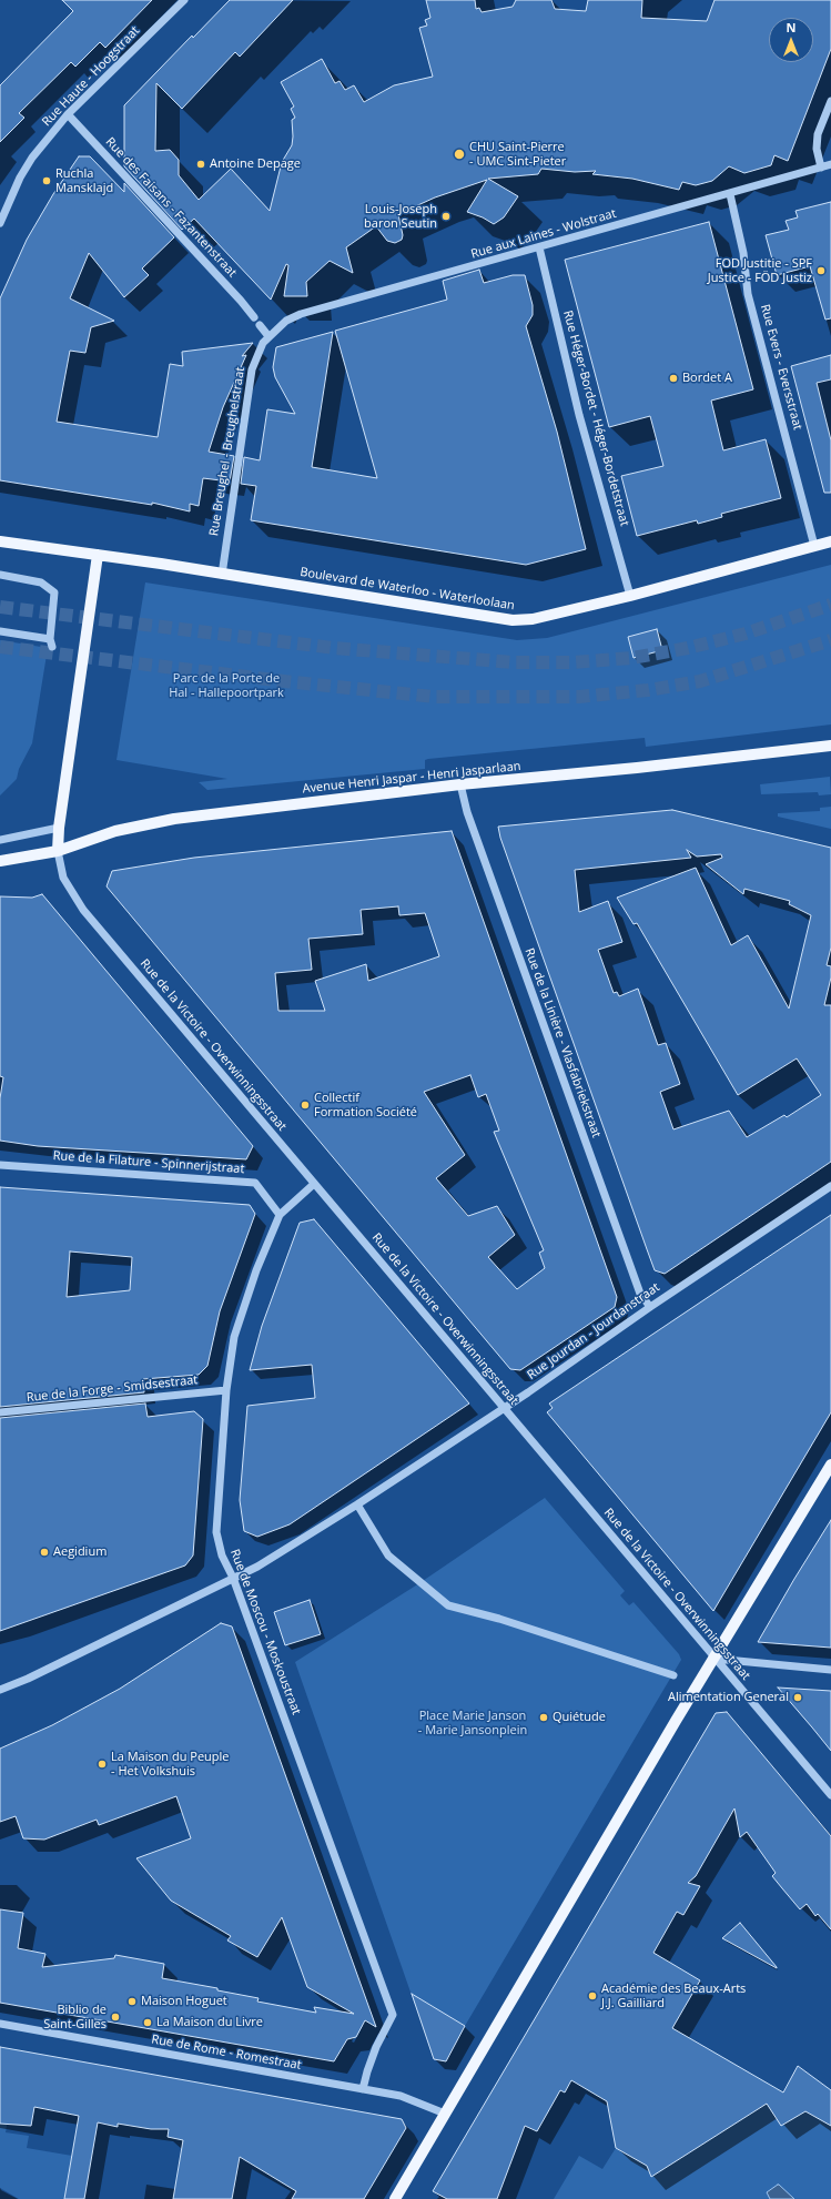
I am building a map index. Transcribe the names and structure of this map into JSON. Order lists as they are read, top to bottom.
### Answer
{
  "streets": {
    "main road": ["Boulevard de Waterloo - Waterloolaan", "Avenue Henri Jaspar - Henri Jasparlaan"],
    "street": [
      "Rue Haute - Hoogstraat",
      "Rue des Faisans - Fazantenstraat",
      "Rue aux Laines - Wolstraat",
      "Rue Evers - Eversstraat",
      "Rue Héger-Bordet - Héger-Bordetstraat",
      "Rue Breughel - Breughelstraat",
      "Rue de la Linière - Vlasfabriekstraat",
      "Rue de la Victoire - Overwinningsstraat",
      "Rue de la Filature - Spinnerijstraat",
      "Rue Jourdan - Jourdanstraat",
      "Rue de la Forge - Smidsestraat",
      "Rue de Moscou - Moskoustraat",
      "Rue de Rome - Romestraat"
    ]
  },
  "crossings": [
    ["Rue Haute - Hoogstraat", "Rue des Faisans - Fazantenstraat"],
    ["Rue aux Laines - Wolstraat", "Rue Evers - Eversstraat"],
    ["Rue aux Laines - Wolstraat", "Rue Héger-Bordet - Héger-Bordetstraat"],
    ["Rue aux Laines - Wolstraat", "Rue Breughel - Breughelstraat"],
    ["Rue Evers - Eversstraat", "Boulevard de Waterloo - Waterloolaan"],
    ["Rue Héger-Bordet - Héger-Bordetstraat", "Boulevard de Waterloo - Waterloolaan"],
    ["Rue Breughel - Breughelstraat", "Boulevard de Waterloo - Waterloolaan"],
    ["Avenue Henri Jaspar - Henri Jasparlaan", "Rue de la Linière - Vlasfabriekstraat"],
    ["Avenue Henri Jaspar - Henri Jasparlaan", "Rue de la Victoire - Overwinningsstraat"],
    ["Rue de la Linière - Vlasfabriekstraat", "Rue Jourdan - Jourdanstraat"],
    ["Rue de la Victoire - Overwinningsstraat", "Rue Jourdan - Jourdanstraat"],
    ["Rue de la Victoire - Overwinningsstraat", "Rue de Moscou - Moskoustraat"],
    ["Rue de la Filature - Spinnerijstraat", "Rue de Moscou - Moskoustraat"],
    ["Rue Jourdan - Jourdanstraat", "Rue de Moscou - Moskoustraat"],
    ["Rue de la Forge - Smidsestraat", "Rue de Moscou - Moskoustraat"],
    ["Rue de Moscou - Moskoustraat", "Rue de Rome - Romestraat"]
  ],
  "parks": ["Parc de la Porte de Hal - Hallepoortpark", "Place Marie Janson - Marie Jansonplein"],
  "places": [
    "CHU Saint-Pierre - UMC Sint-Pieter",
    "Antoine Depage",
    "Ruchla Mansklajd",
    "Louis-Joseph baron Seutin",
    "FOD Justitie - SPF Justice - FÖD Justiz",
    "Bordet A",
    "Collectif Formation Société",
    "Aegidium",
    "Alimentation General",
    "Quiétude",
    "La Maison du Peuple - Het Volkshuis",
    "Académie des Beaux-Arts J.J. Gailliard",
    "Maison Hoguet",
    "Biblio de Saint-Gilles",
    "La Maison du Livre"
  ],
  "north": "top"
}
